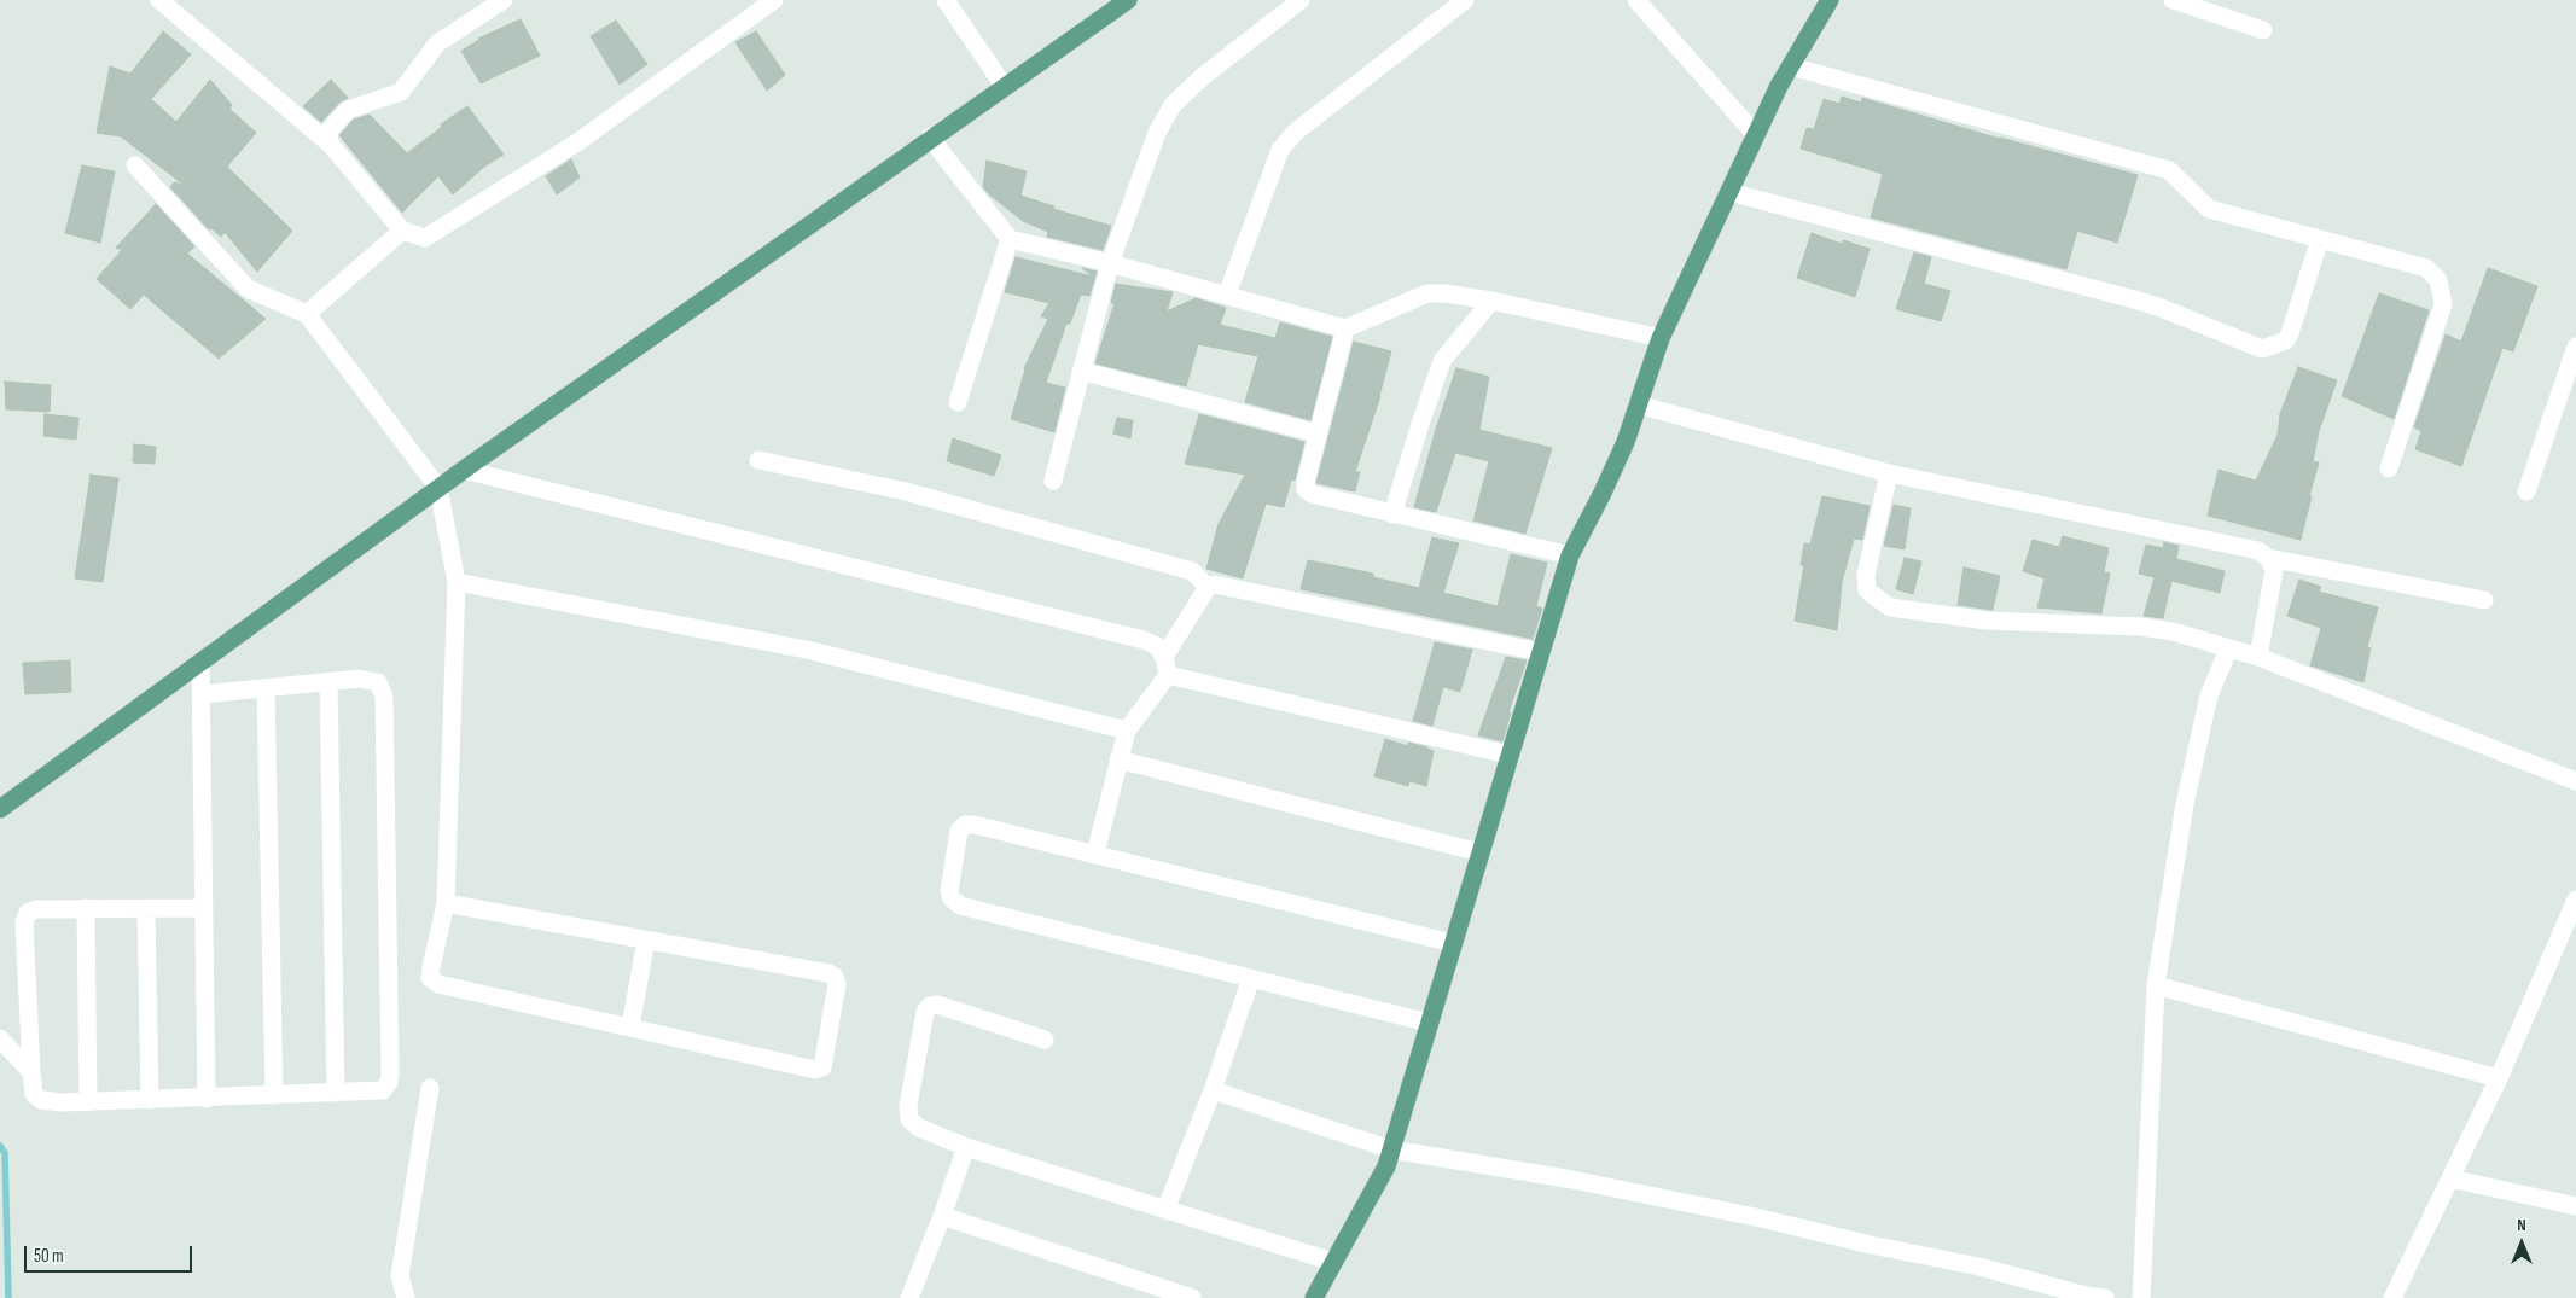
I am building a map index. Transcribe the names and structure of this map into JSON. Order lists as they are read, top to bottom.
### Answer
{
  "scale_bar": "50 m",
  "north": "top"
}
